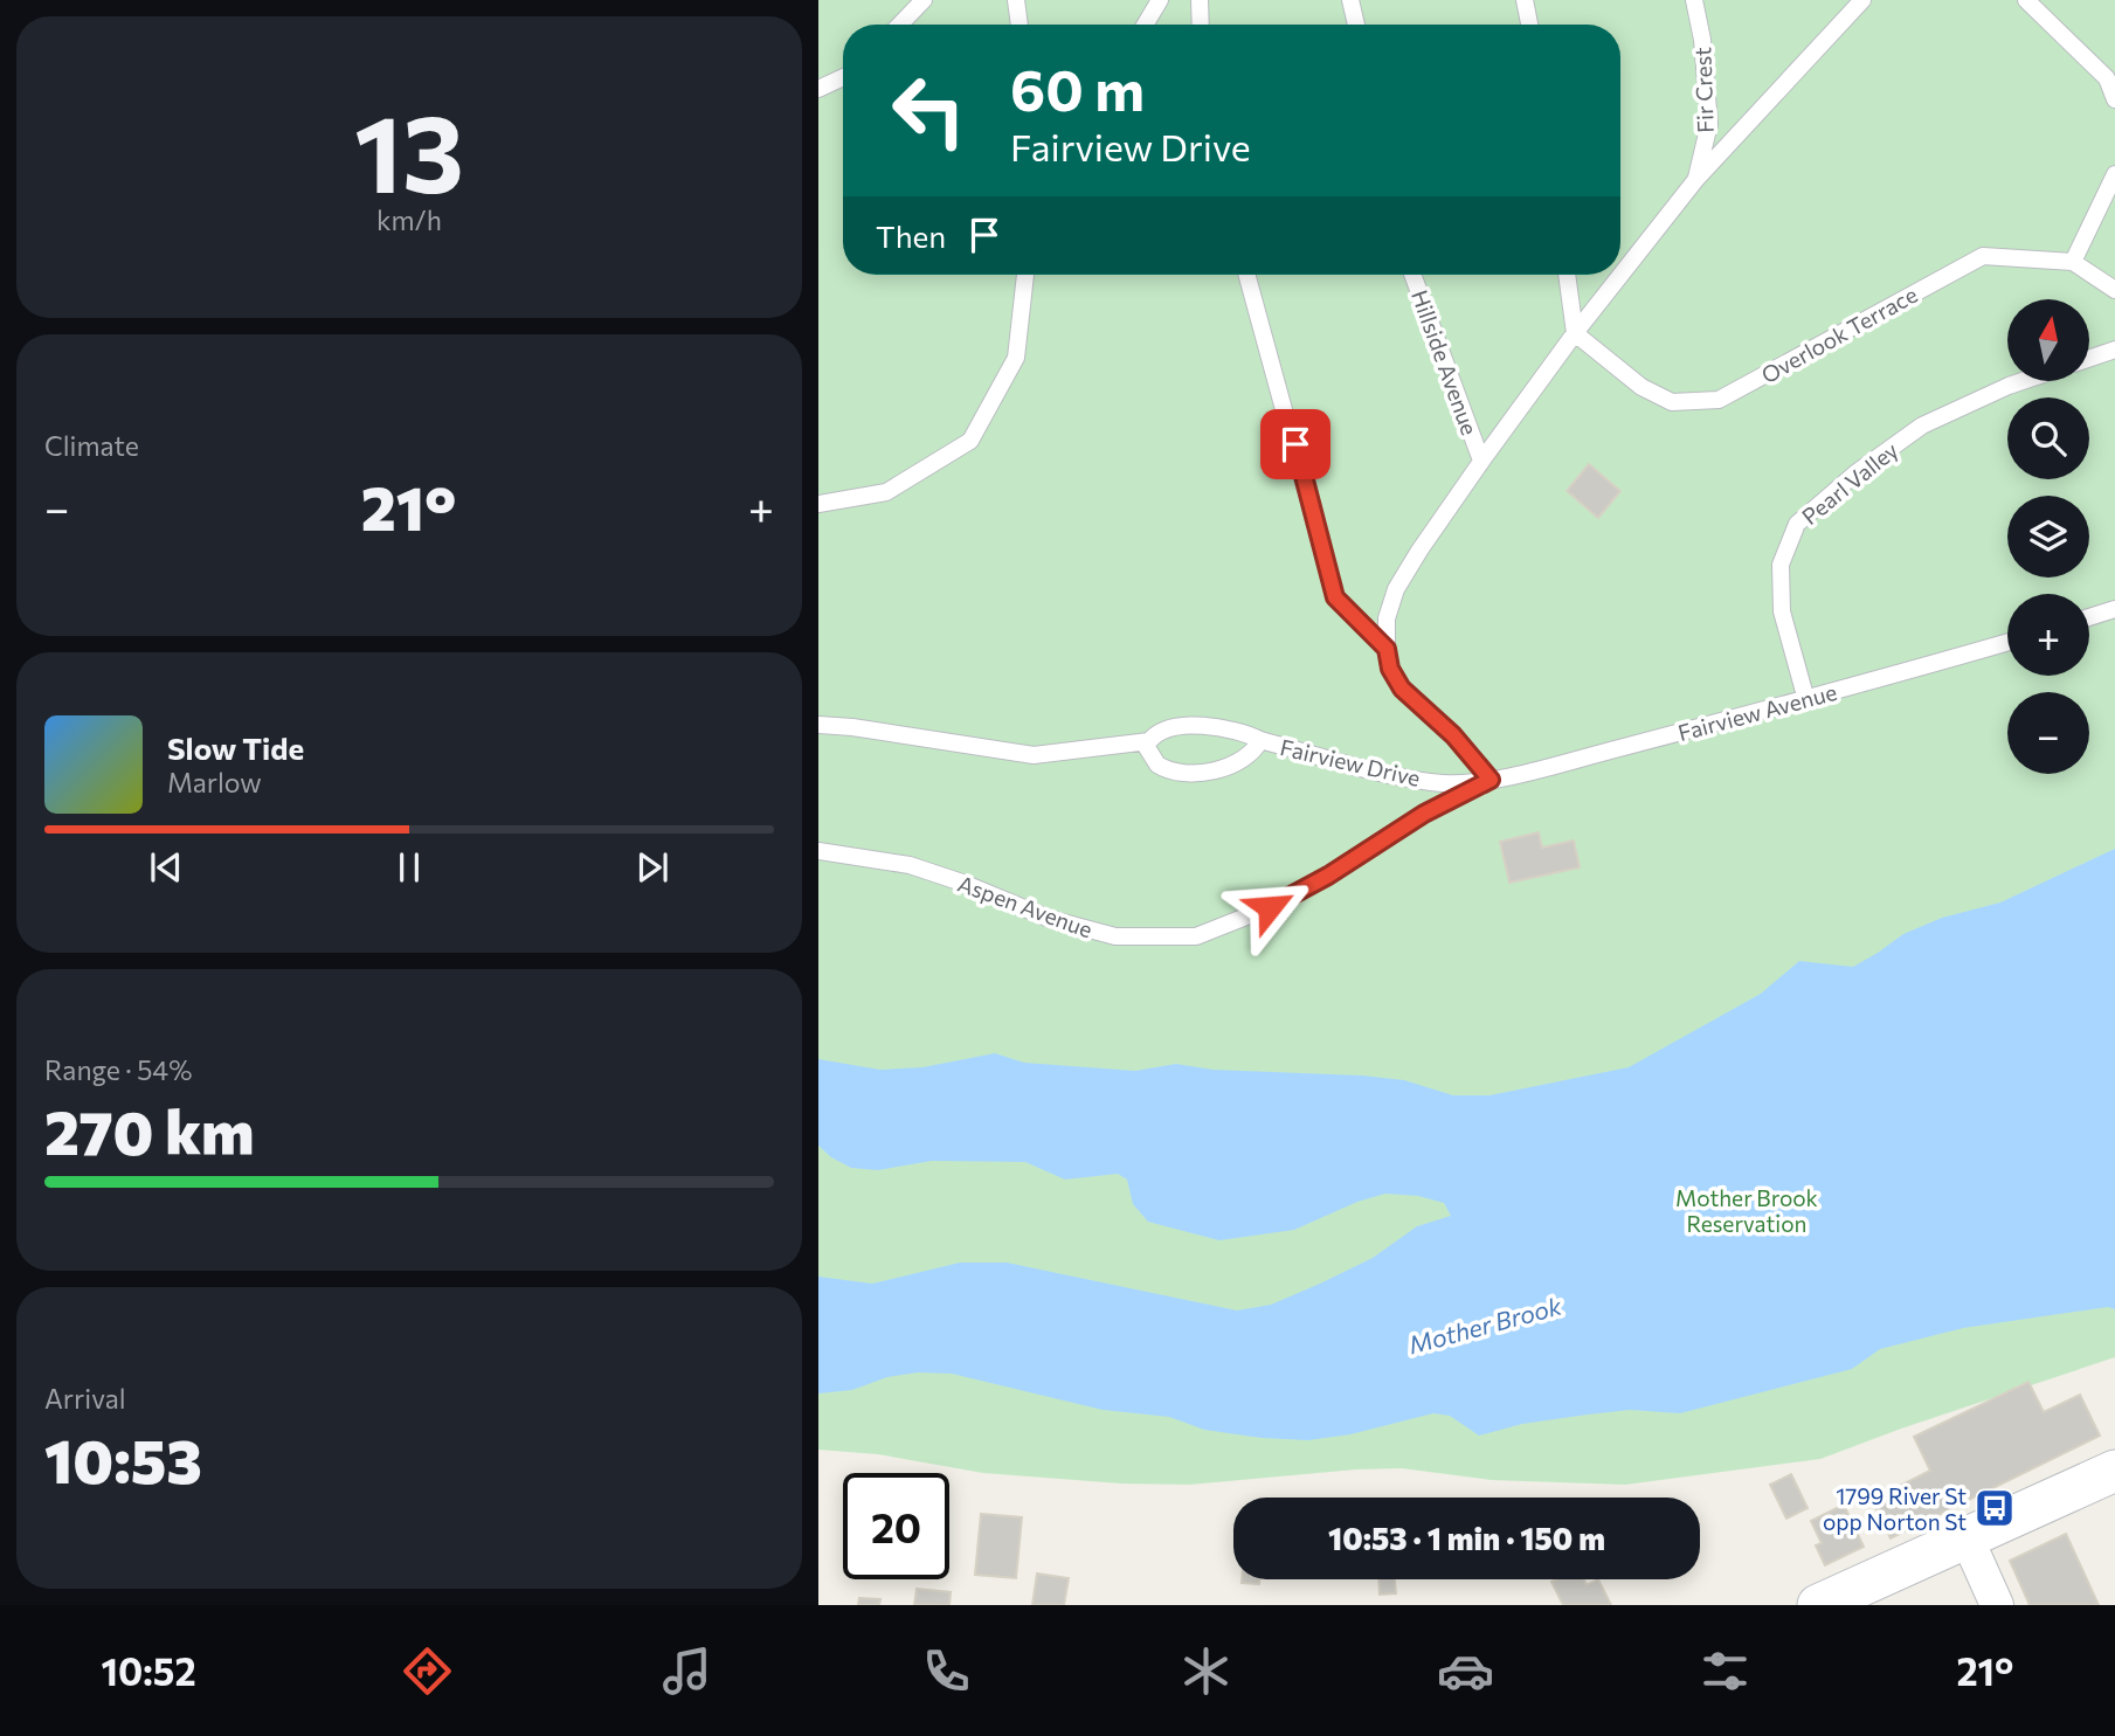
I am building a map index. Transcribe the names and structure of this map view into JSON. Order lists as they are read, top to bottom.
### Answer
{
  "streets": {
    "lane": [
      "Fir Crest",
      "Overlook Terrace",
      "Hillside Avenue",
      "Pearl Valley",
      "Fairview Avenue",
      "Fairview Drive",
      "Aspen Avenue"
    ]
  },
  "crossings": [
    ["Pearl Valley", "Fairview Avenue"],
    ["Fairview Avenue", "Fairview Drive"],
    ["Fairview Avenue", "Aspen Avenue"],
    ["Fairview Drive", "Aspen Avenue"]
  ],
  "water": ["Mother Brook"],
  "parks": ["Mother Brook Reservation"],
  "places": {
    "bus stop": ["1799 River St opp Norton St"]
  },
  "north": "top",
  "page": {
    "tile": [
      ["13", "km/h"],
      "Climate",
      ["Range · 54%", "270 km"],
      ["Arrival", "10:53"]
    ],
    "turn": ["60 m", "Fairview Drive"],
    "then": "Then",
    "map_buttons": ["+", "−"],
    "heat": ["−", "21°", "+"],
    "song": ["Slow Tide", "Marlow"],
    "limit": "20",
    "trip": "10:53 · 1 min · 150 m",
    "tabs": ["10:52", "21°"]
  }
}
